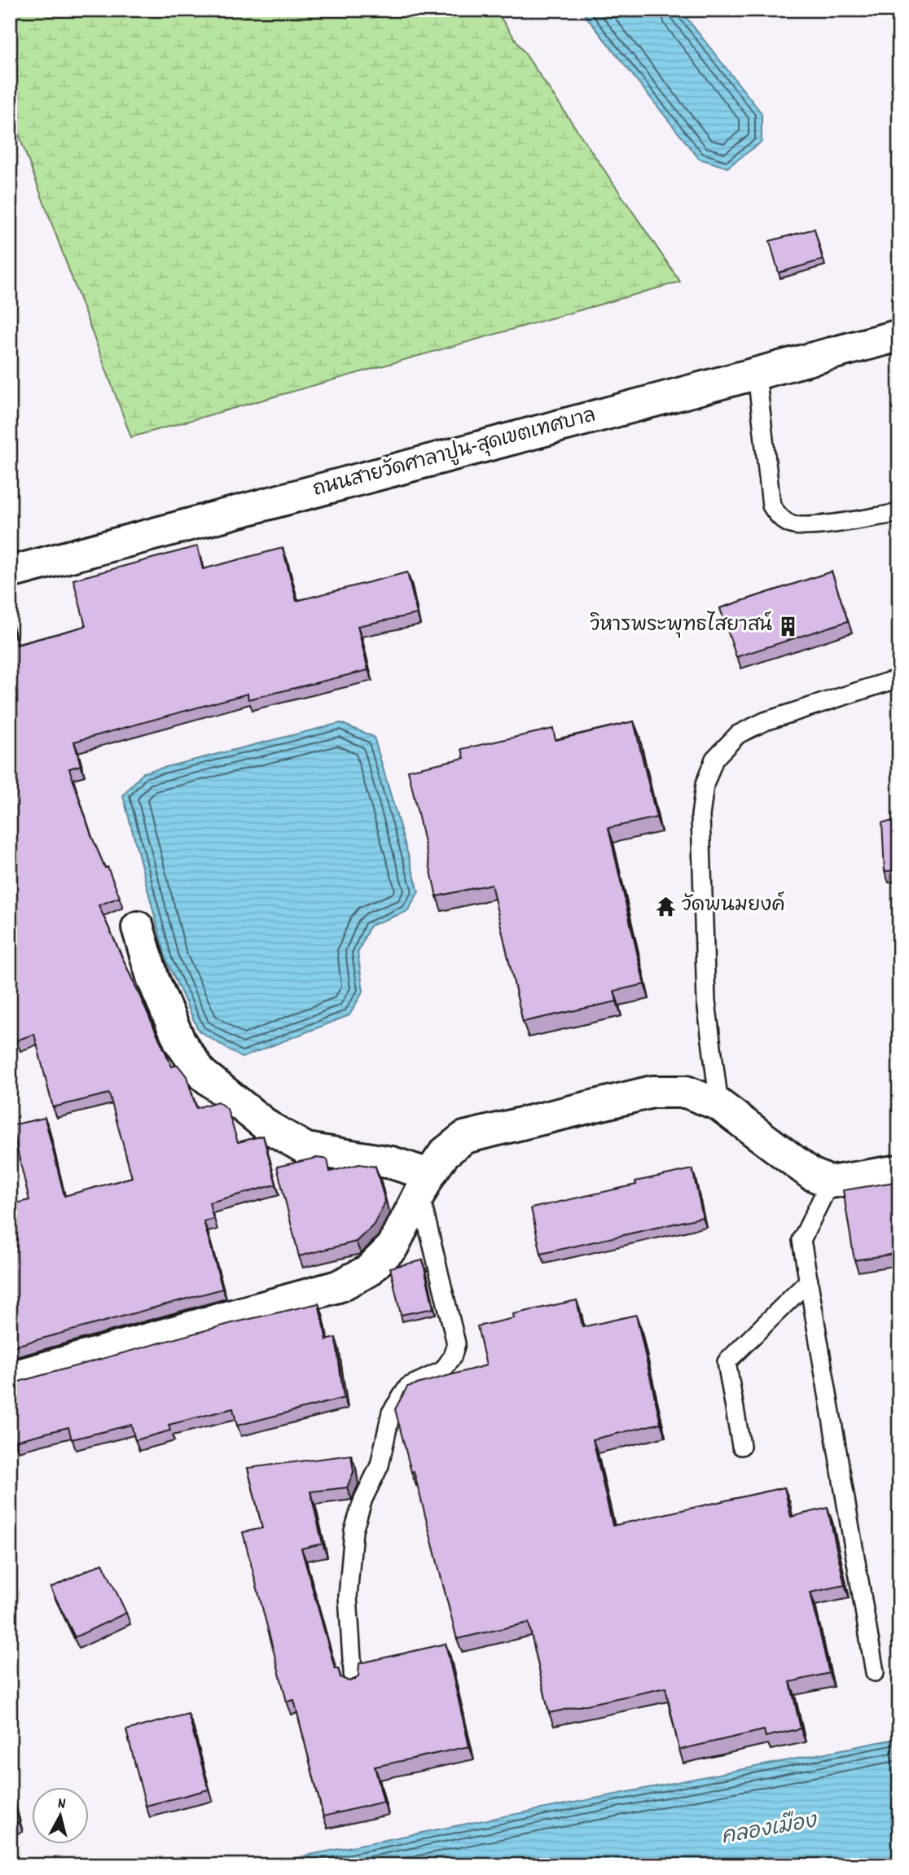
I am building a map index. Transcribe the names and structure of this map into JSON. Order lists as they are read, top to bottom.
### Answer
{
  "streets": {
    "street": ["ถนนสายวัดศาลาปูน-สุดเขตเทศบาล"]
  },
  "water": ["คลองเมือง"],
  "places": {
    "building": ["วิหารพระพุทธไสยาสน์"],
    "temple": ["วัดพนมยงค์"]
  },
  "north": "top"
}
